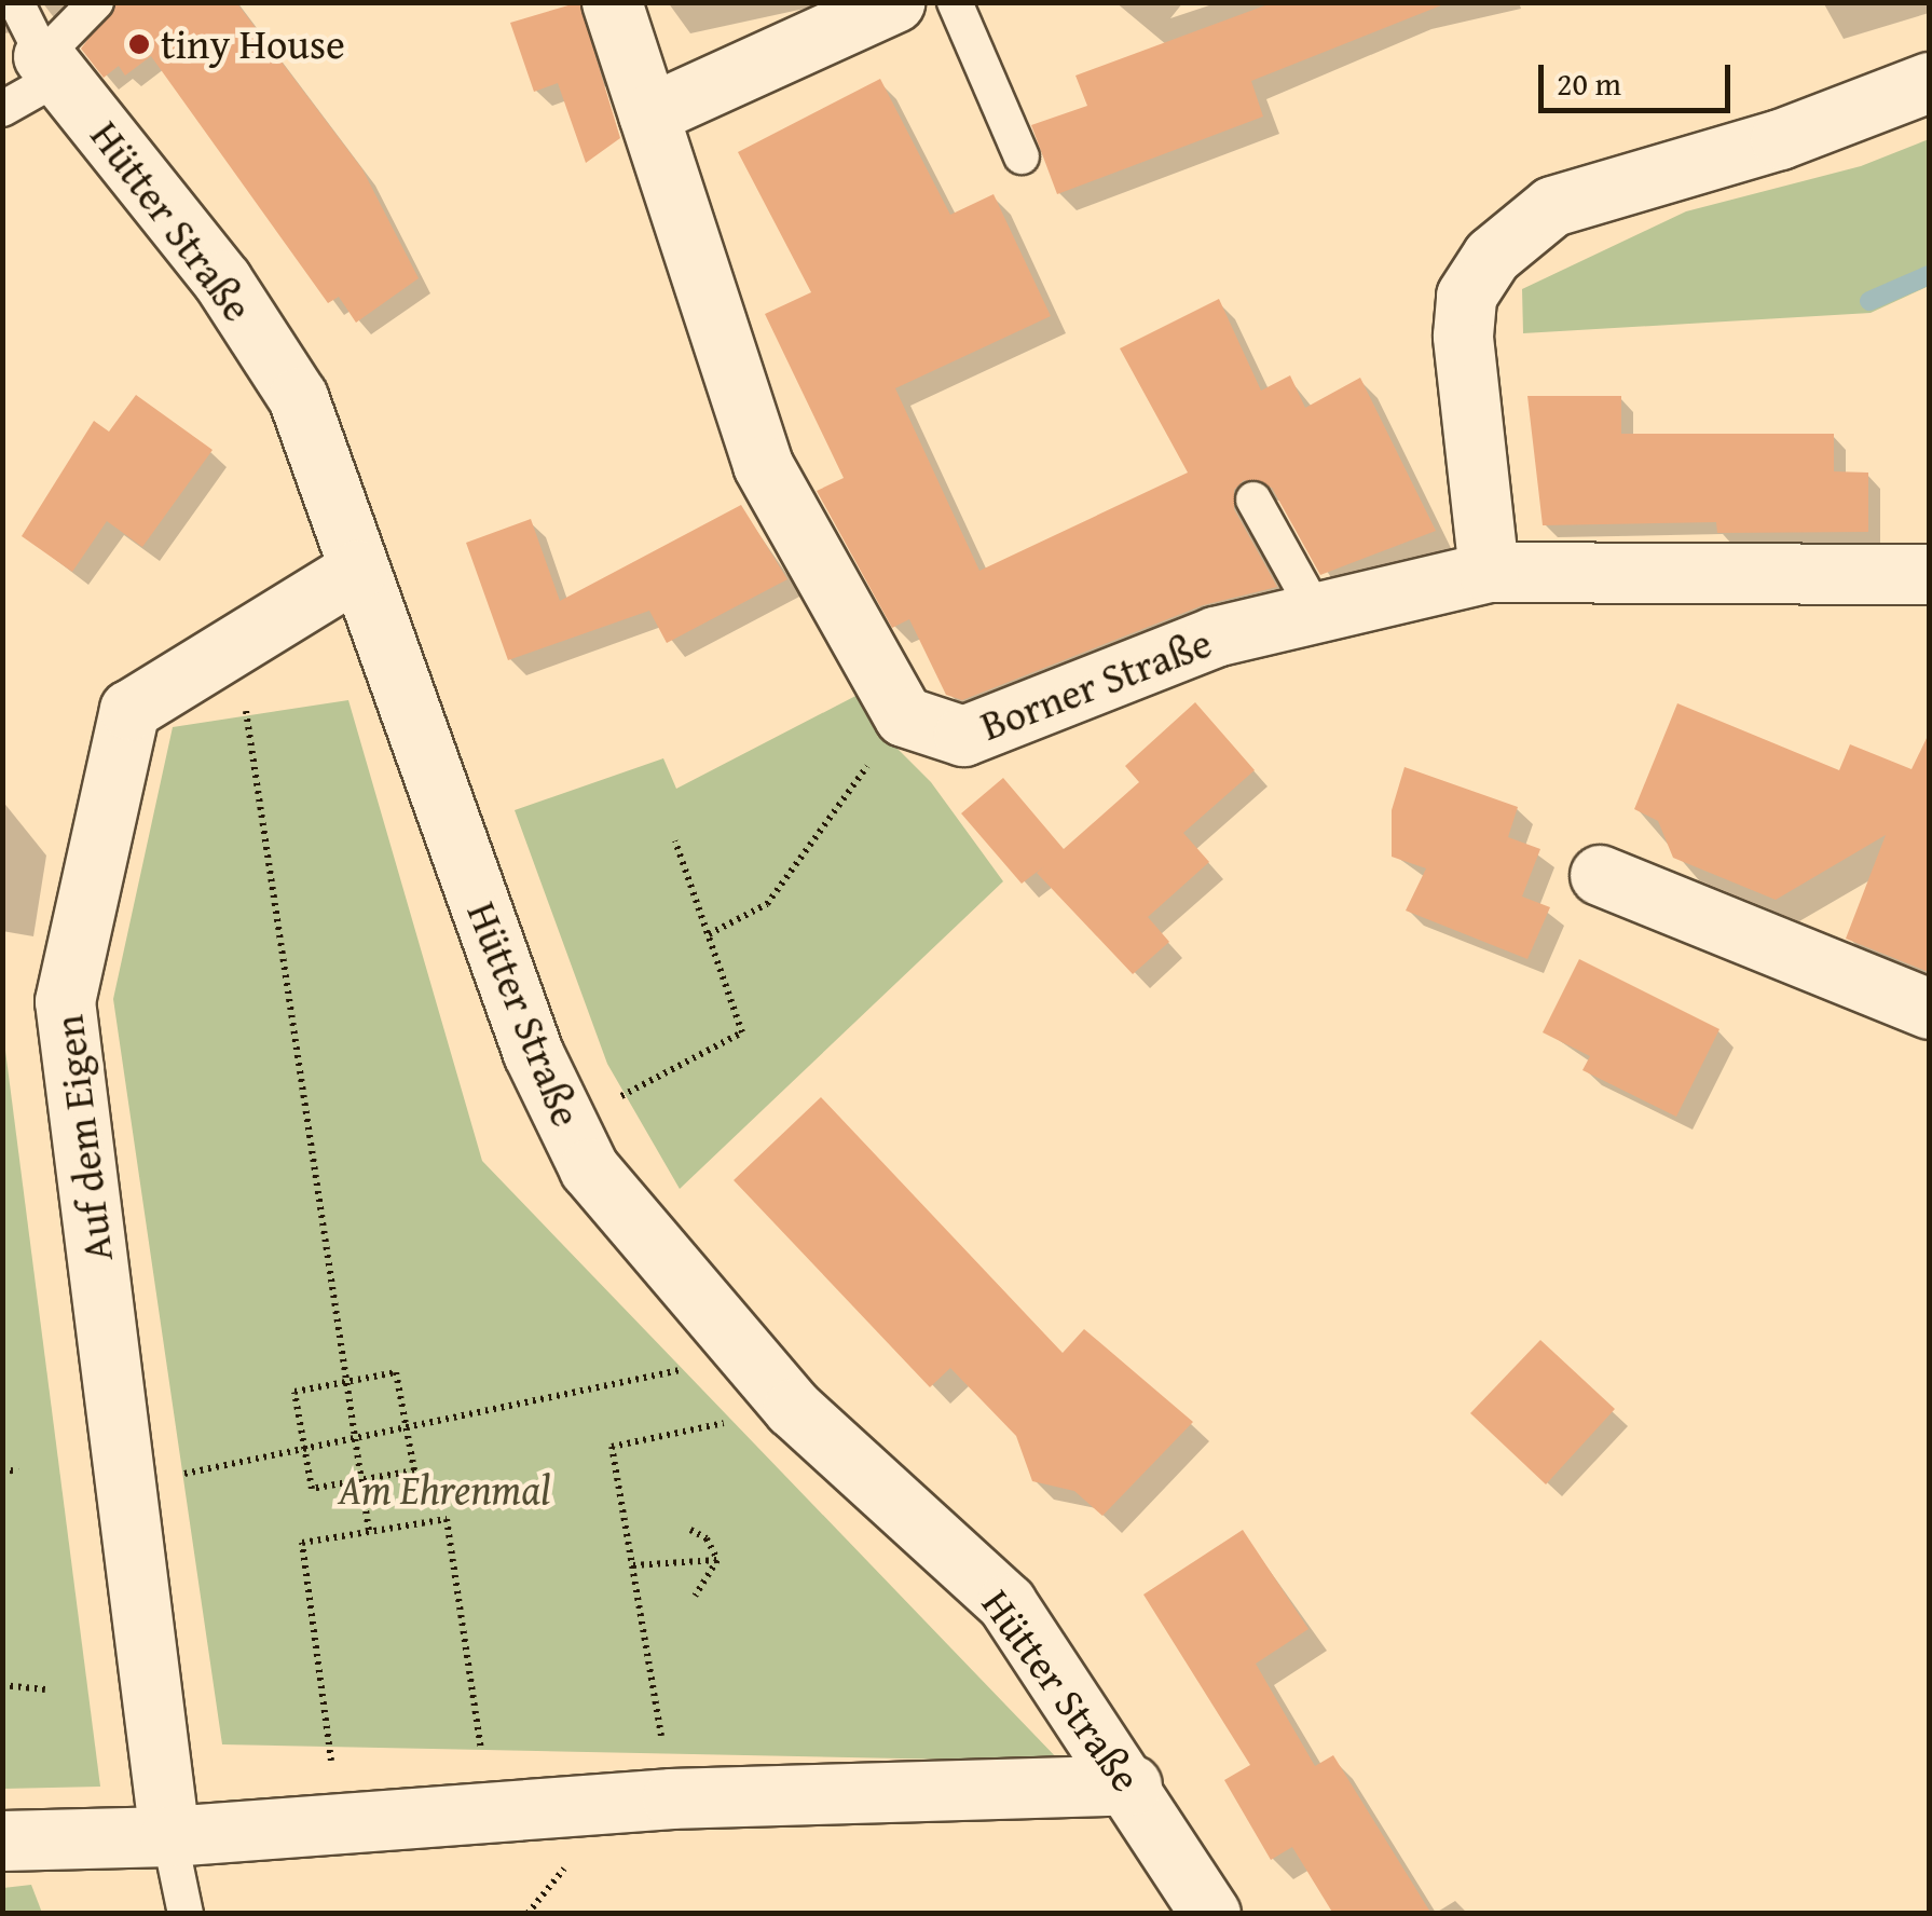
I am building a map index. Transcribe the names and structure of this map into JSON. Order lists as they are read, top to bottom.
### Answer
{
  "streets": {
    "street": ["Hütter Straße", "Borner Straße", "Auf dem Eigen"]
  },
  "crossings": [
    ["Hütter Straße", "Auf dem Eigen"]
  ],
  "parks": ["Am Ehrenmal"],
  "places": ["tiny House"],
  "scale_bar": "20 m"
}
